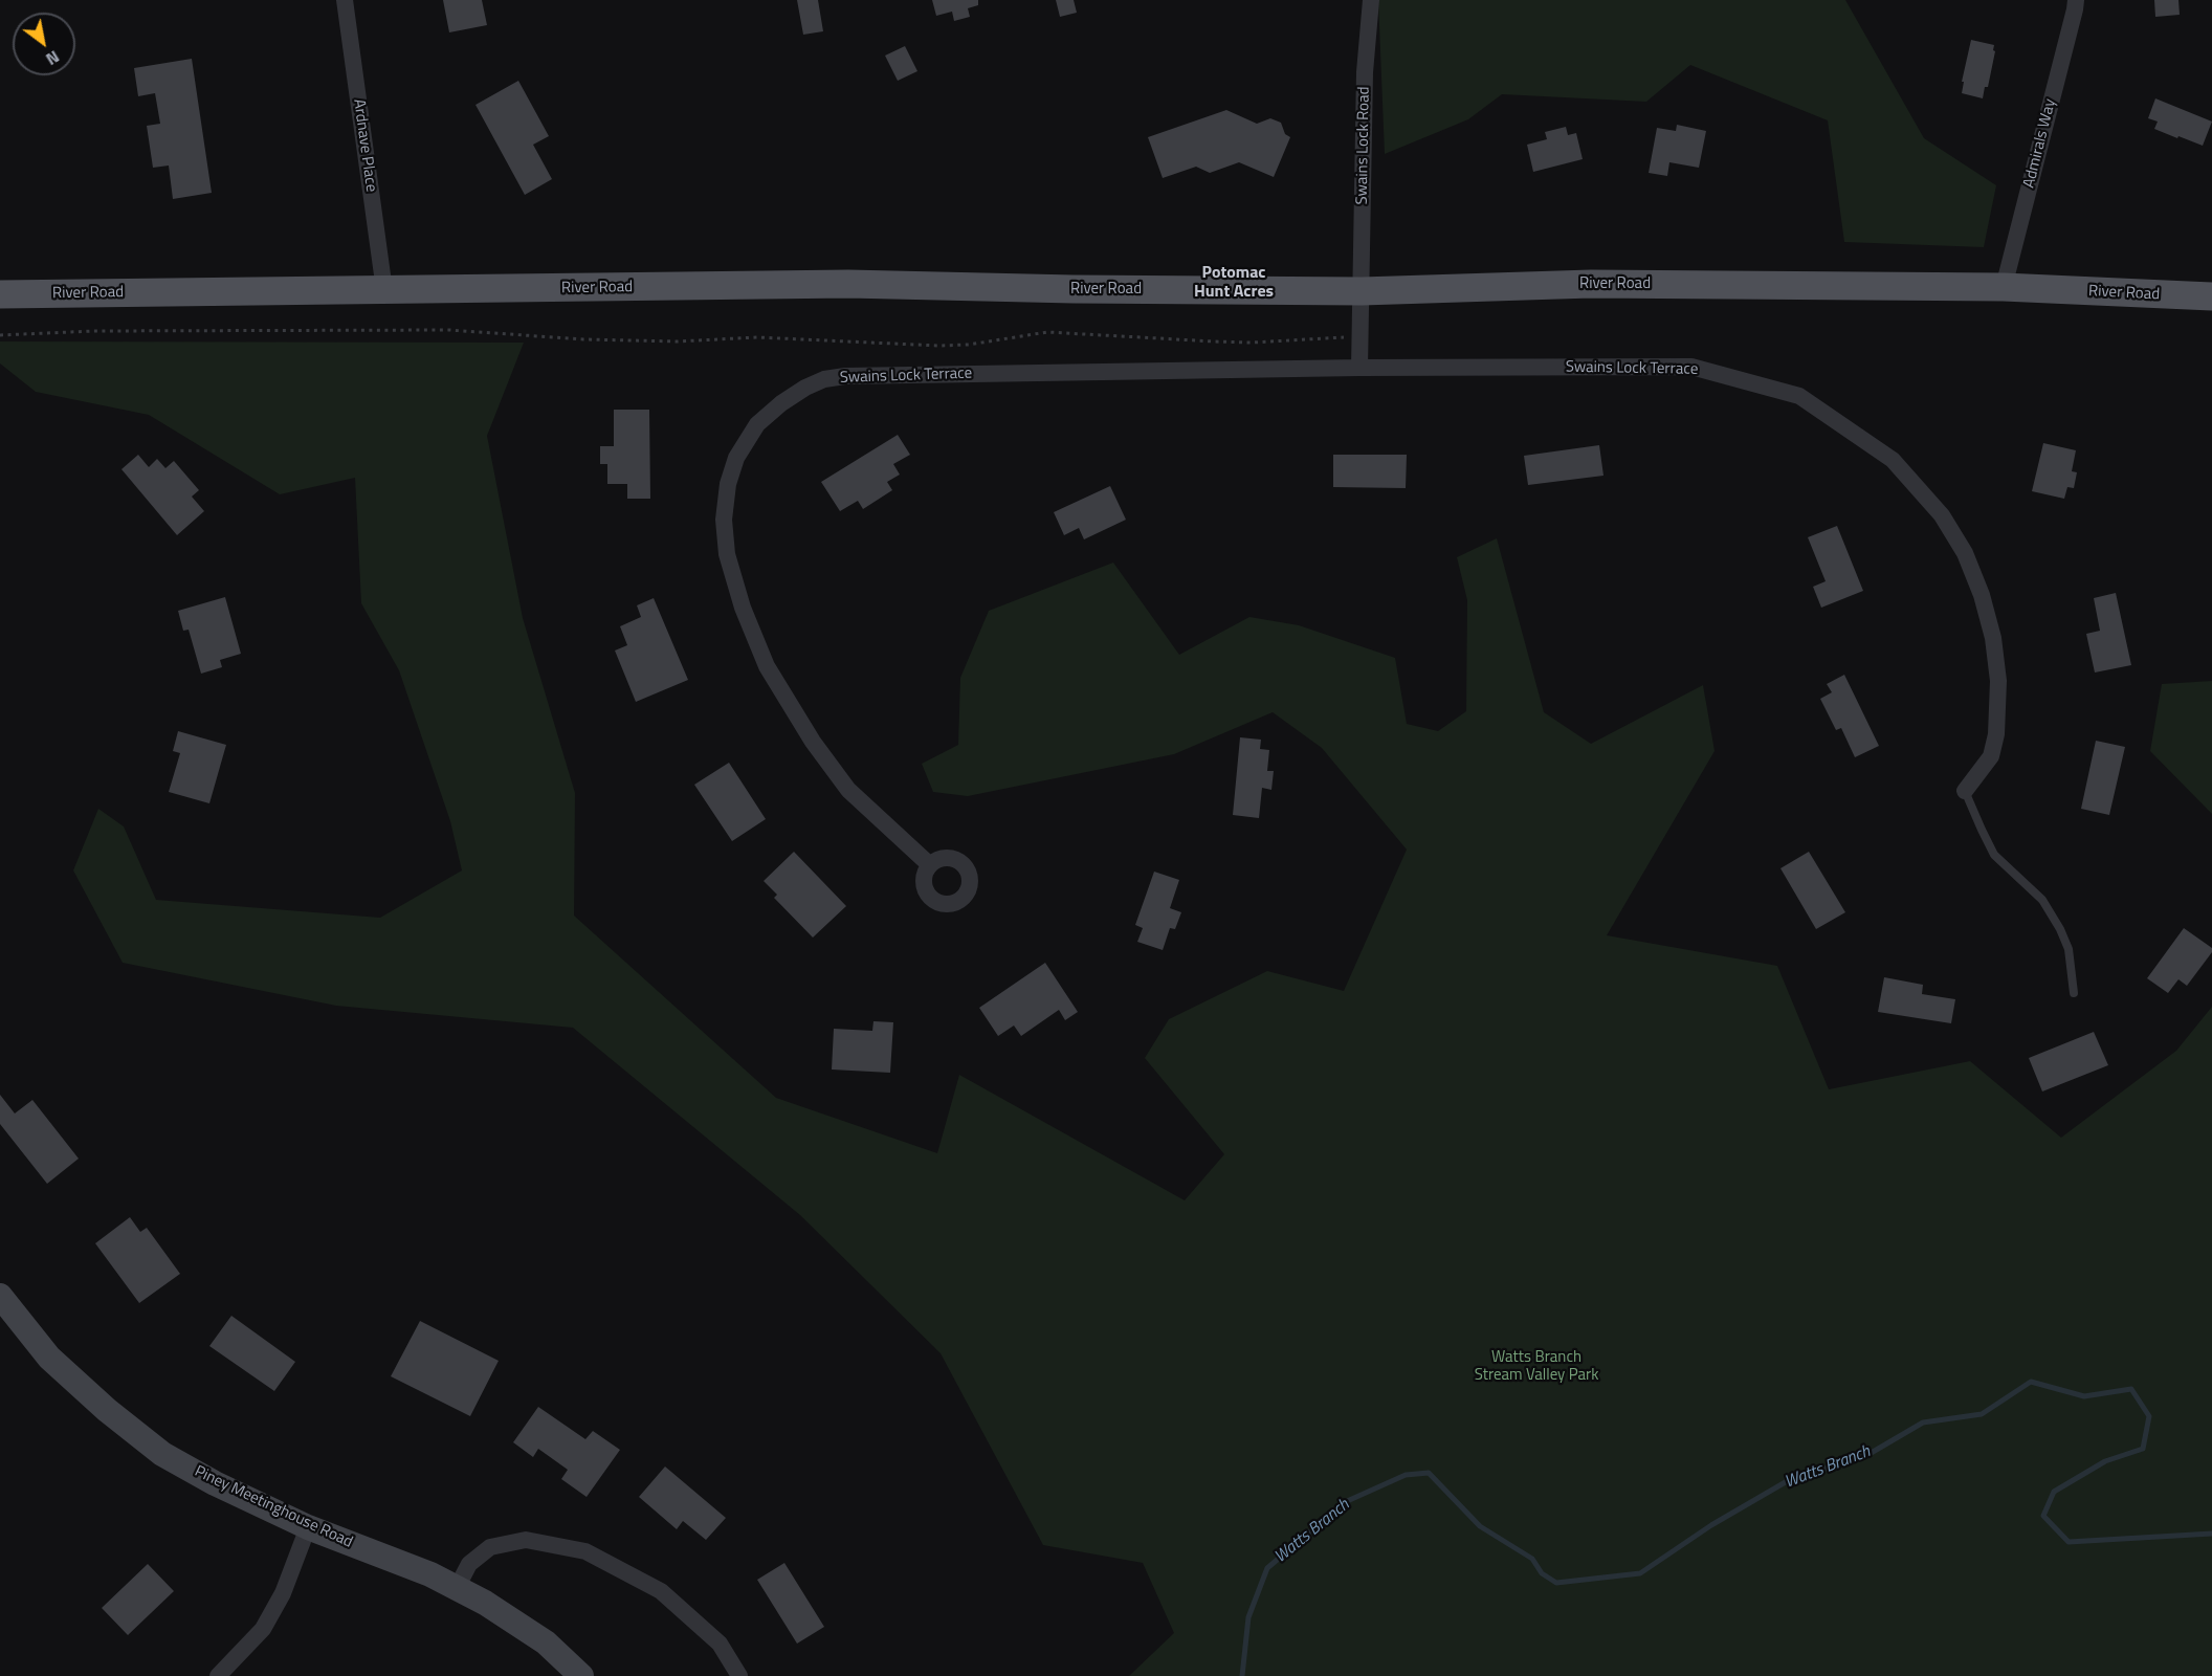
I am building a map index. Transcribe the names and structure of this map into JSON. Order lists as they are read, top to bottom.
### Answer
{
  "streets": {
    "main road": ["River Road", "Piney Meetinghouse Road"],
    "street": [
      "Admirals Way",
      "Ardnave Place",
      "Swains Lock Road",
      "Swains Lock Terrace"
    ]
  },
  "crossings": [
    ["Admirals Way", "River Road"],
    ["Ardnave Place", "River Road"],
    ["Swains Lock Road", "River Road"]
  ],
  "districts": ["Potomac Hunt Acres"],
  "water": ["Watts Branch"],
  "parks": ["Watts Branch Stream Valley Park"],
  "north": "bottom right"
}
